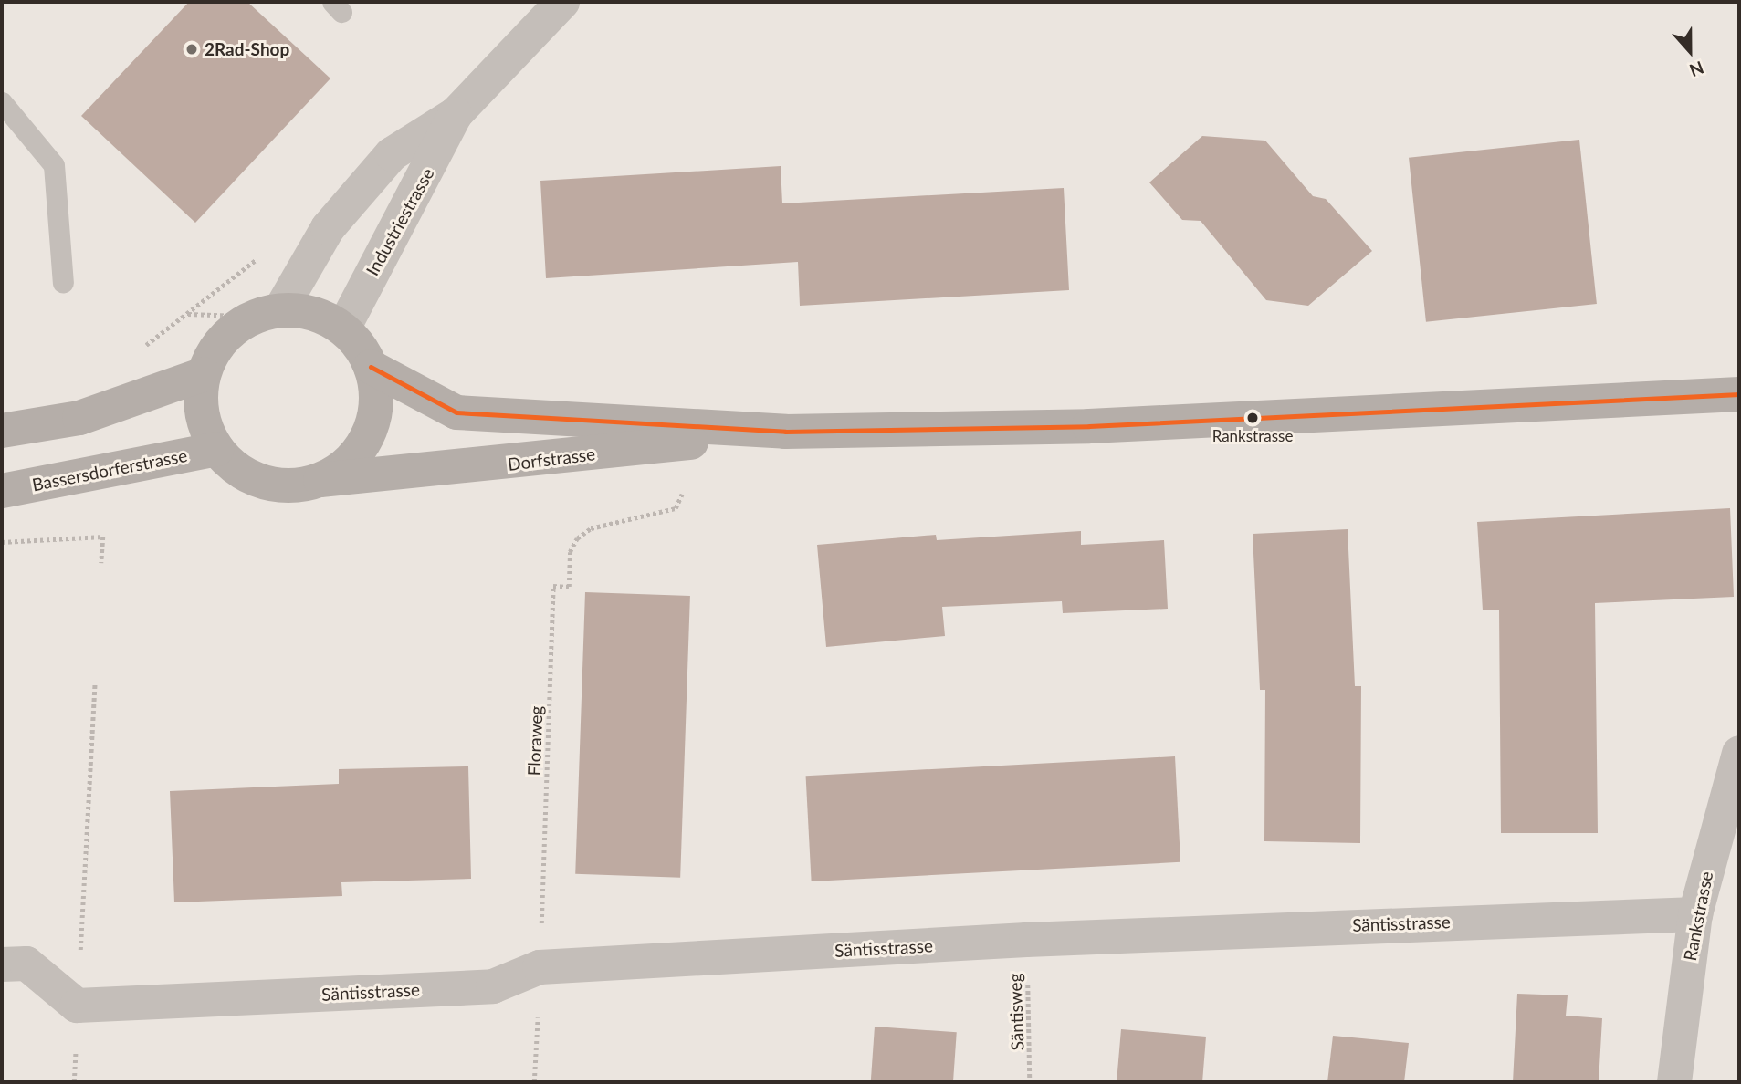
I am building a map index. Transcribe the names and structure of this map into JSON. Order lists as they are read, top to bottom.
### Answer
{
  "streets": {
    "main road": ["Dorfstrasse", "Bassersdorferstrasse"],
    "street": ["Industriestrasse", "Rankstrasse", "Säntisstrasse"],
    "path": ["Floraweg", "Säntisweg"]
  },
  "crossings": [
    ["Industriestrasse", "Dorfstrasse"],
    ["Industriestrasse", "Bassersdorferstrasse"],
    ["Dorfstrasse", "Bassersdorferstrasse"],
    ["Floraweg", "Säntisstrasse"],
    ["Rankstrasse", "Säntisstrasse"],
    ["Säntisstrasse", "Säntisweg"]
  ],
  "places": ["2Rad-Shop", "Rankstrasse"],
  "north": "bottom"
}
